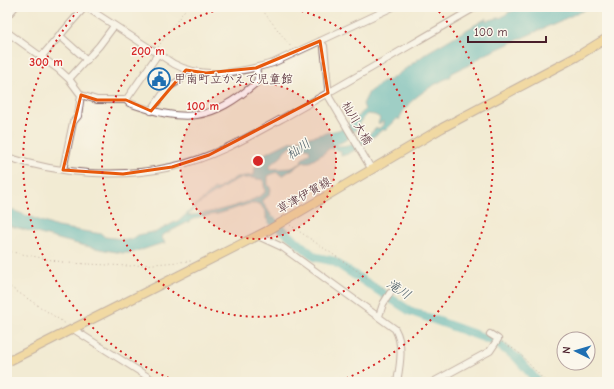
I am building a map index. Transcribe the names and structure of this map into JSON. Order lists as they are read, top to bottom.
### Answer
{
  "streets": {
    "main road": ["草津伊賀線"],
    "street": ["杣川大橋"]
  },
  "crossings": [
    ["杣川大橋", "草津伊賀線"]
  ],
  "water": ["杣川", "滝川"],
  "places": {
    "public building": ["甲南町立かえで児童館"]
  },
  "scale_bar": "100 m",
  "north": "left",
  "rings": ["200 m", "300 m", "100 m"]
}
